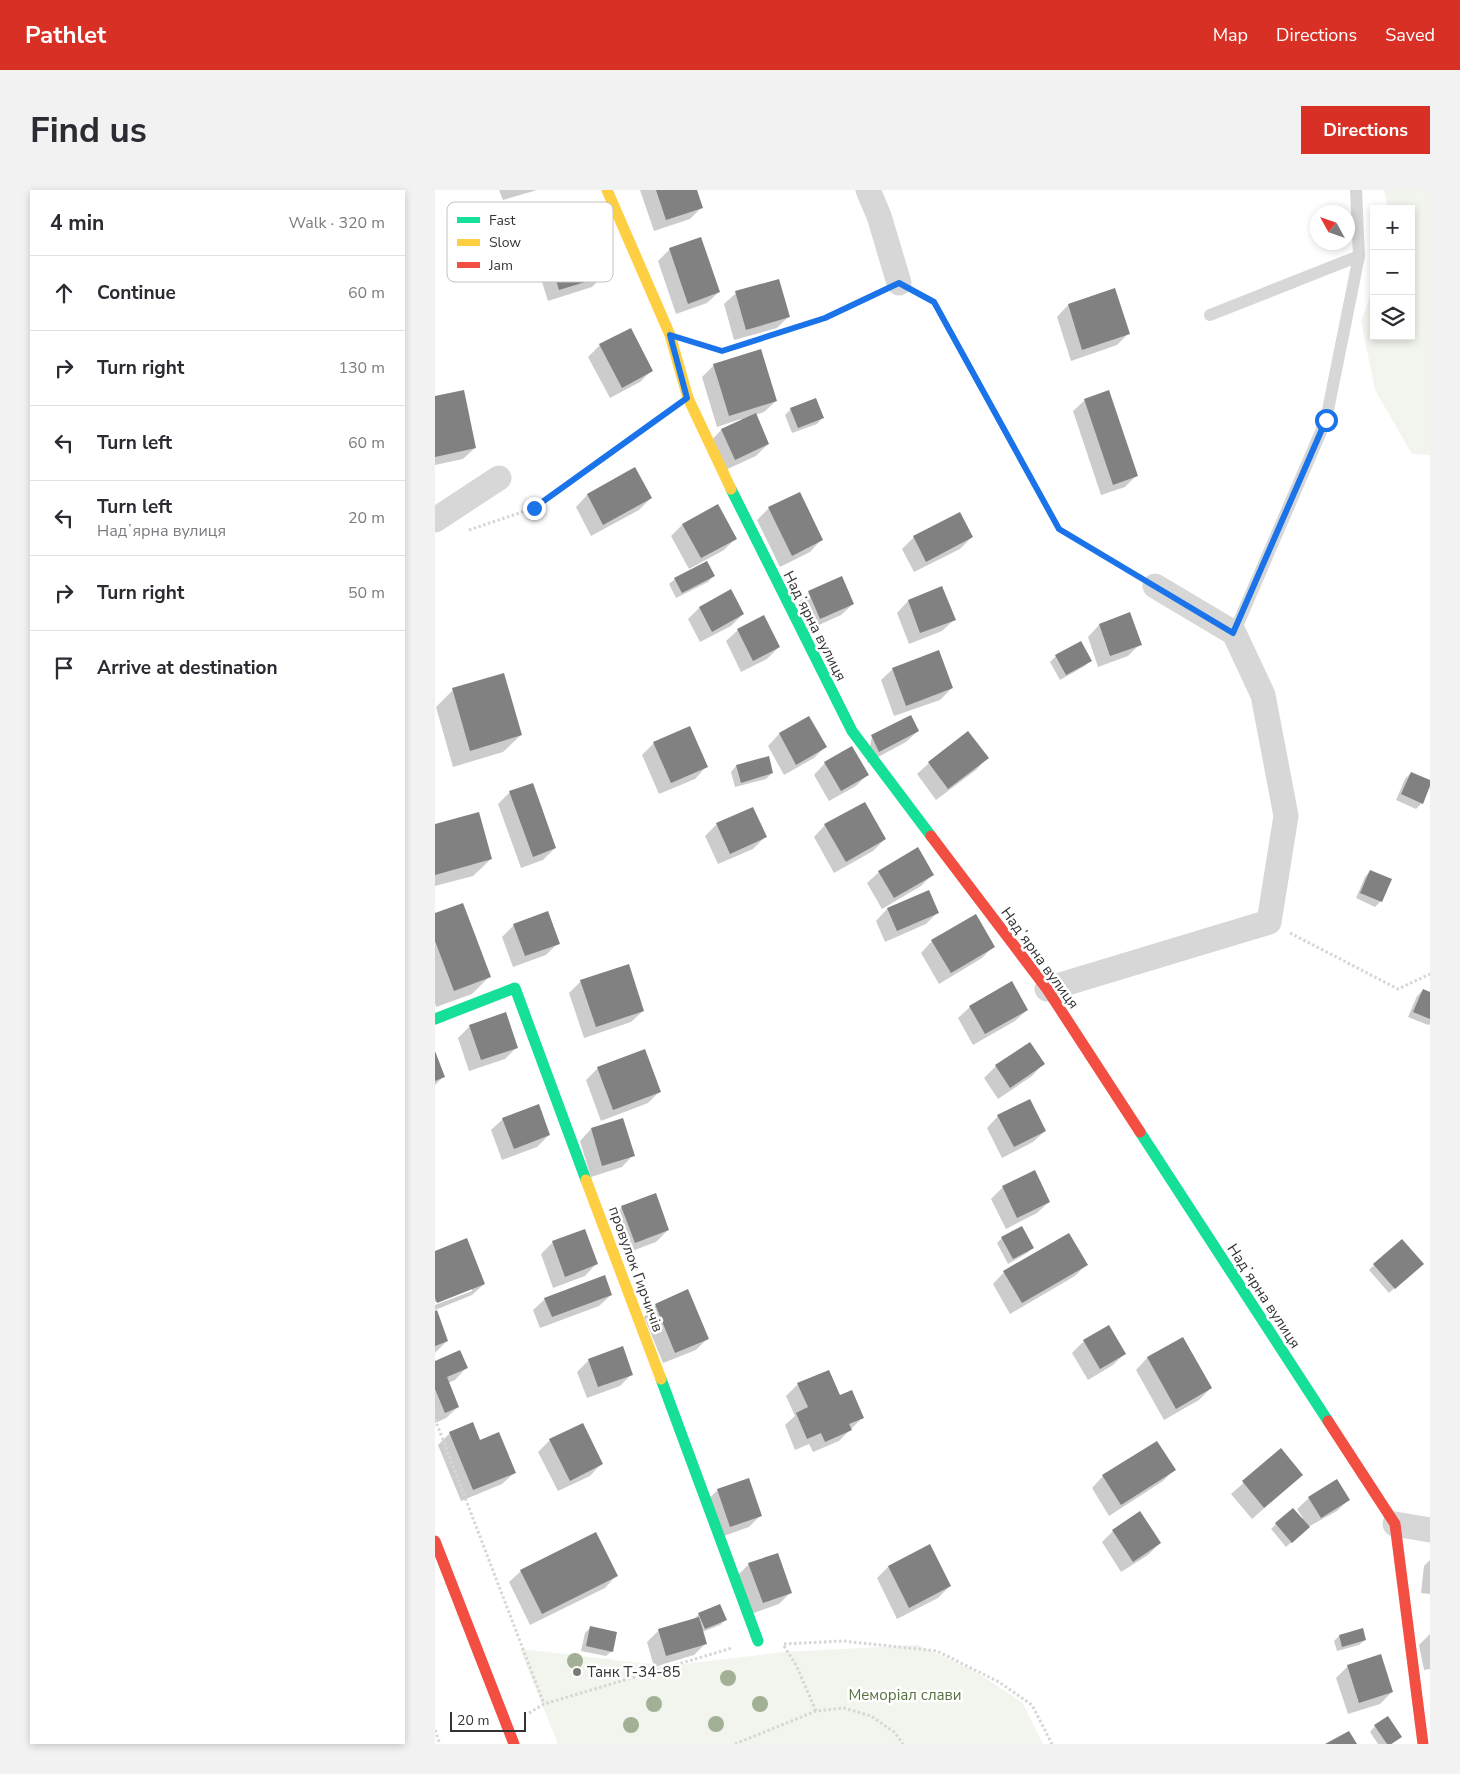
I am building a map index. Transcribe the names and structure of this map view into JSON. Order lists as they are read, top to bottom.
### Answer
{
  "streets": {
    "street": ["Надʼярна вулиця", "провулок Гирчичів"]
  },
  "parks": ["Меморіал слави"],
  "places": ["Танк Т-34-85"],
  "legend": ["Fast", "Slow", "Jam"],
  "scale_bar": "20 m",
  "north": "top left",
  "page": {
    "header": "Pathlet",
    "nav": ["Map", "Directions", "Saved"],
    "buttons": "Directions",
    "title": "Find us",
    "heading": ["4 min", "Walk · 320 m"],
    "map_buttons": ["+", "−"],
    "list": [
      ["Continue", "60 m"],
      ["Turn right", "130 m"],
      ["Turn left", "60 m"],
      ["Turn left", "Надʼярна вулиця", "20 m"],
      ["Turn right", "50 m"],
      "Arrive at destination"
    ],
    "scale": "20 m"
  }
}
